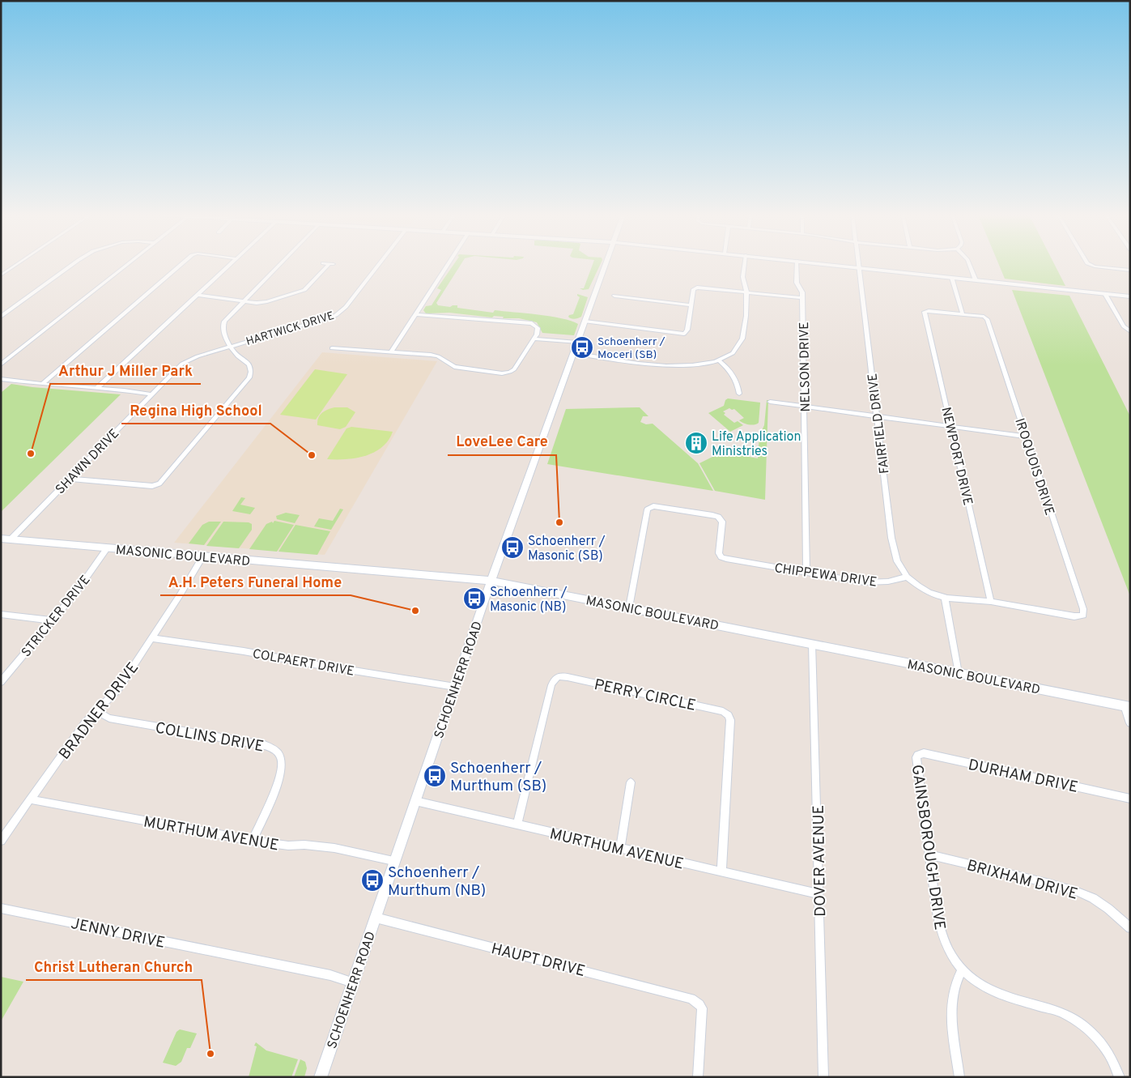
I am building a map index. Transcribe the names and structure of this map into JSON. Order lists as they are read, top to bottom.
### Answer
{
  "streets": {
    "main road": ["MASONIC BOULEVARD", "SCHOENHERR ROAD"],
    "street": [
      "HARTWICK DRIVE",
      "NELSON DRIVE",
      "FAIRFIELD DRIVE",
      "NEWPORT DRIVE",
      "SHAWN DRIVE",
      "IROQUOIS DRIVE",
      "CHIPPEWA DRIVE",
      "STRICKER DRIVE",
      "COLPAERT DRIVE",
      "PERRY CIRCLE",
      "BRADNER DRIVE",
      "COLLINS DRIVE",
      "DURHAM DRIVE",
      "MURTHUM AVENUE",
      "GAINSBOROUGH DRIVE",
      "DOVER AVENUE",
      "BRIXHAM DRIVE",
      "JENNY DRIVE",
      "HAUPT DRIVE"
    ]
  },
  "crossings": [
    ["HARTWICK DRIVE", "SHAWN DRIVE"],
    ["NELSON DRIVE", "CHIPPEWA DRIVE"],
    ["FAIRFIELD DRIVE", "CHIPPEWA DRIVE"],
    ["NEWPORT DRIVE", "IROQUOIS DRIVE"],
    ["SHAWN DRIVE", "MASONIC BOULEVARD"],
    ["MASONIC BOULEVARD", "CHIPPEWA DRIVE"],
    ["MASONIC BOULEVARD", "STRICKER DRIVE"],
    ["MASONIC BOULEVARD", "SCHOENHERR ROAD"],
    ["MASONIC BOULEVARD", "BRADNER DRIVE"],
    ["MASONIC BOULEVARD", "DOVER AVENUE"],
    ["COLPAERT DRIVE", "SCHOENHERR ROAD"],
    ["COLPAERT DRIVE", "BRADNER DRIVE"],
    ["SCHOENHERR ROAD", "MURTHUM AVENUE"],
    ["SCHOENHERR ROAD", "JENNY DRIVE"],
    ["SCHOENHERR ROAD", "HAUPT DRIVE"],
    ["PERRY CIRCLE", "MURTHUM AVENUE"],
    ["BRADNER DRIVE", "COLLINS DRIVE"],
    ["BRADNER DRIVE", "MURTHUM AVENUE"],
    ["COLLINS DRIVE", "MURTHUM AVENUE"],
    ["DURHAM DRIVE", "GAINSBOROUGH DRIVE"],
    ["MURTHUM AVENUE", "DOVER AVENUE"],
    ["GAINSBOROUGH DRIVE", "BRIXHAM DRIVE"]
  ],
  "places": {
    "bus stop": [
      "Schoenherr / Moceri (SB)",
      "Schoenherr / Masonic (SB)",
      "Schoenherr / Masonic (NB)",
      "Schoenherr / Murthum (SB)",
      "Schoenherr / Murthum (NB)"
    ],
    "building": ["Life Application Ministries"],
    "other": [
      "Arthur J Miller Park",
      "Regina High School",
      "LoveLee Care",
      "A.H. Peters Funeral Home",
      "Christ Lutheran Church"
    ]
  }
}
